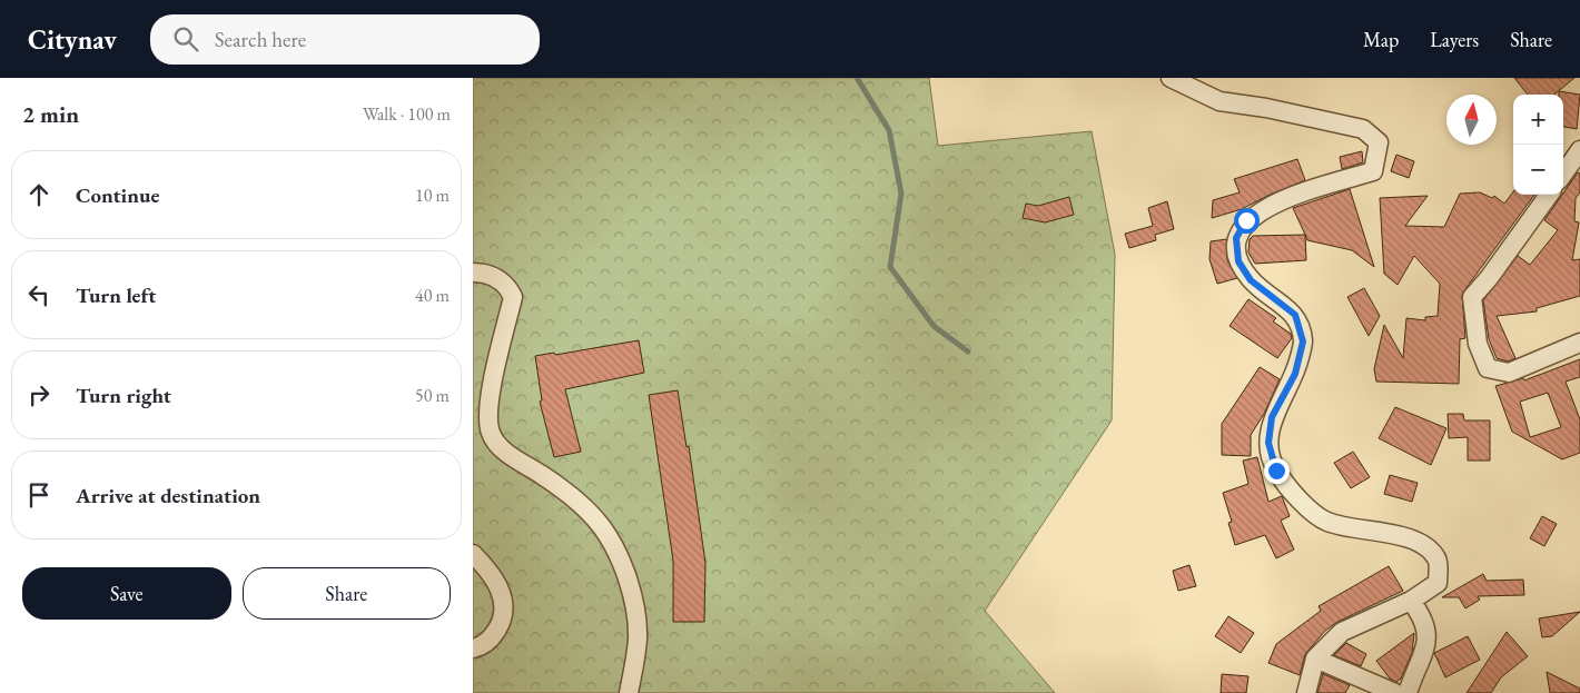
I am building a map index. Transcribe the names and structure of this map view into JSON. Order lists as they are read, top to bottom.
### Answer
{
  "north": "top",
  "page": {
    "header": "Citynav",
    "search": "Search here",
    "nav": ["Map", "Layers", "Share"],
    "heading": ["2 min", "Walk · 100 m"],
    "map_buttons": ["+", "−"],
    "list": [
      ["Continue", "10 m"],
      ["Turn left", "40 m"],
      ["Turn right", "50 m"],
      "Arrive at destination"
    ],
    "buttons": ["Save", "Share"]
  }
}
